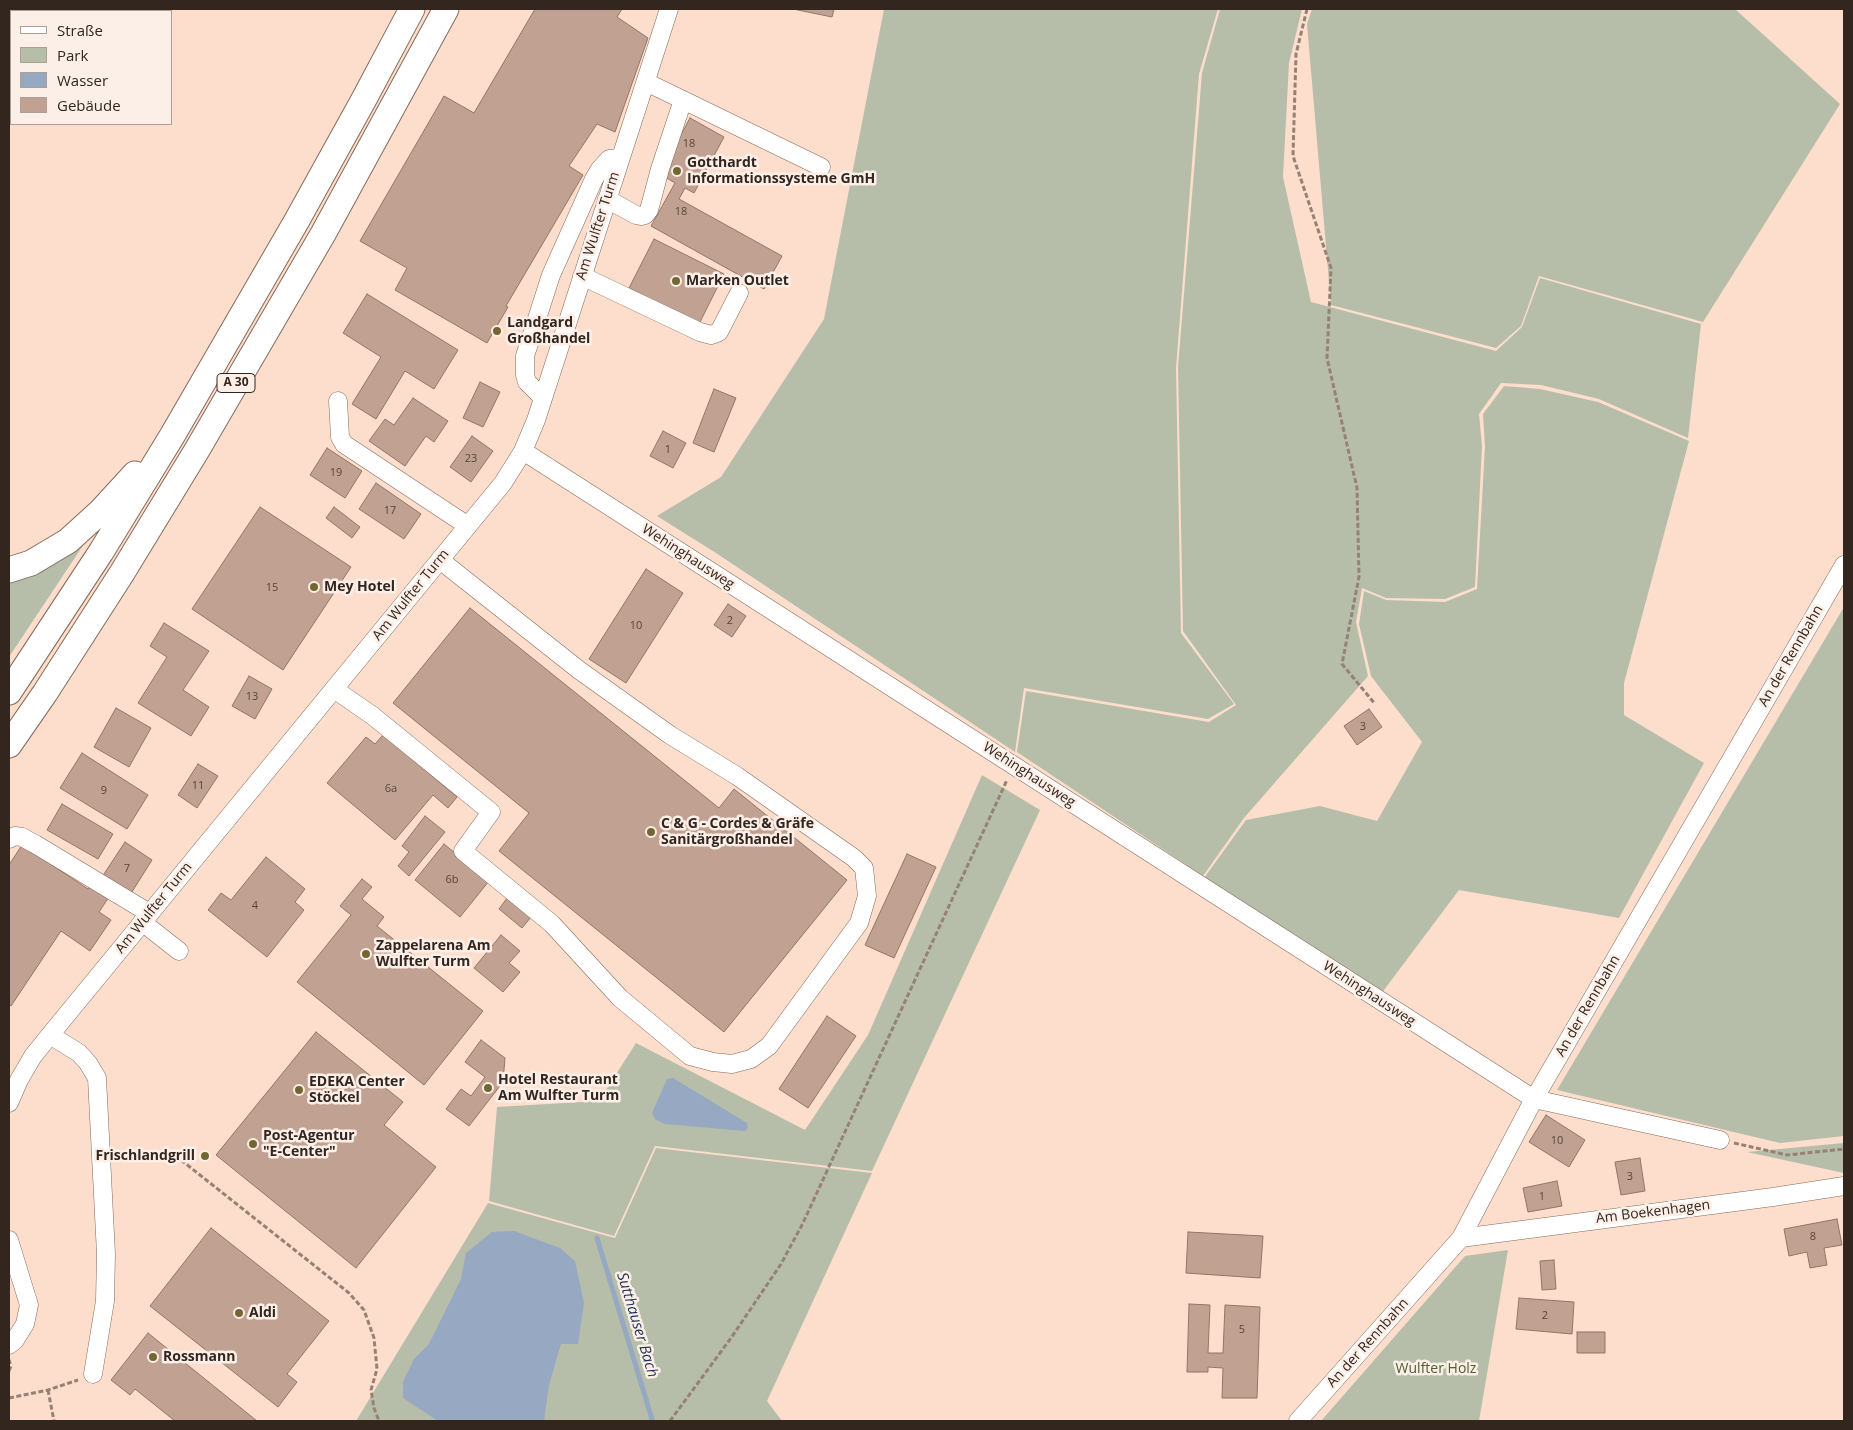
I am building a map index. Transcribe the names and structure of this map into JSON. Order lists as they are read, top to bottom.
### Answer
{
  "streets": {
    "highway": ["A 30"],
    "street": [
      "Am Wulfter Turm",
      "Wehinghausweg",
      "An der Rennbahn",
      "Am Boekenhagen"
    ]
  },
  "crossings": [
    ["Am Wulfter Turm", "Wehinghausweg"],
    ["Wehinghausweg", "An der Rennbahn"],
    ["An der Rennbahn", "Am Boekenhagen"]
  ],
  "water": ["Sutthauser Bach"],
  "parks": ["Wulfter Holz"],
  "places": [
    "Gotthardt Informationssysteme GmH",
    "Marken Outlet",
    "Landgard Großhandel",
    "Mey Hotel",
    "C & G - Cordes & Gräfe Sanitärgroßhandel",
    "Zappelarena Am Wulfter Turm",
    "Hotel Restaurant Am Wulfter Turm",
    "EDEKA Center Stöckel",
    "Post-Agentur \"E-Center\"",
    "Frischlandgrill",
    "Aldi",
    "Rossmann"
  ],
  "house_numbers": [
    "18",
    "18",
    "1",
    "23",
    "19",
    "17",
    "15",
    "2",
    "10",
    "13",
    "3",
    "11",
    "6a",
    "9",
    "7",
    "6b",
    "4",
    "10",
    "3",
    "1",
    "8",
    "2",
    "5"
  ],
  "legend": [
    "Straße",
    "Park",
    "Wasser",
    "Gebäude"
  ]
}
